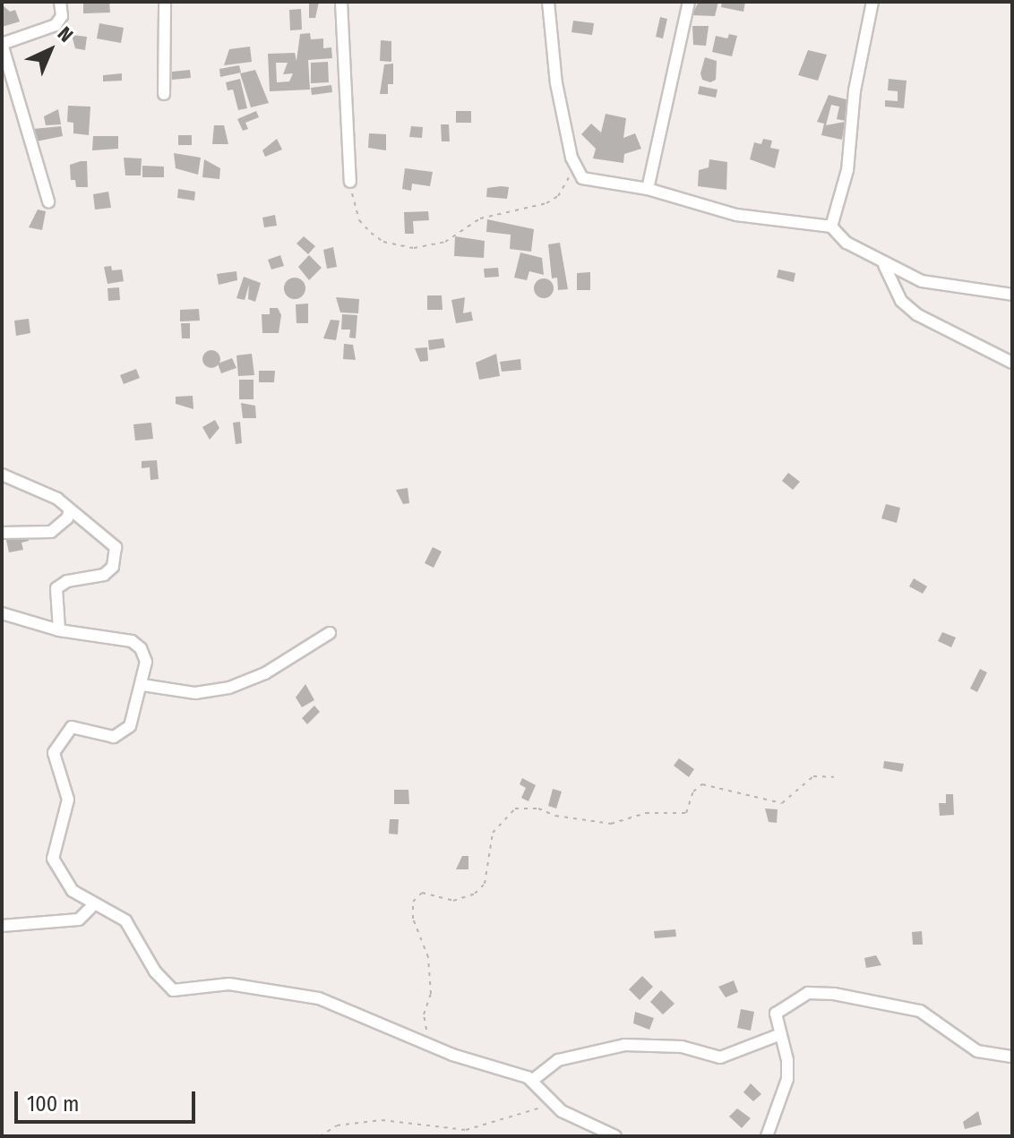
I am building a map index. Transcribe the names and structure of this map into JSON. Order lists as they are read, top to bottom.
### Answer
{
  "scale_bar": "100 m",
  "north": "top right"
}
